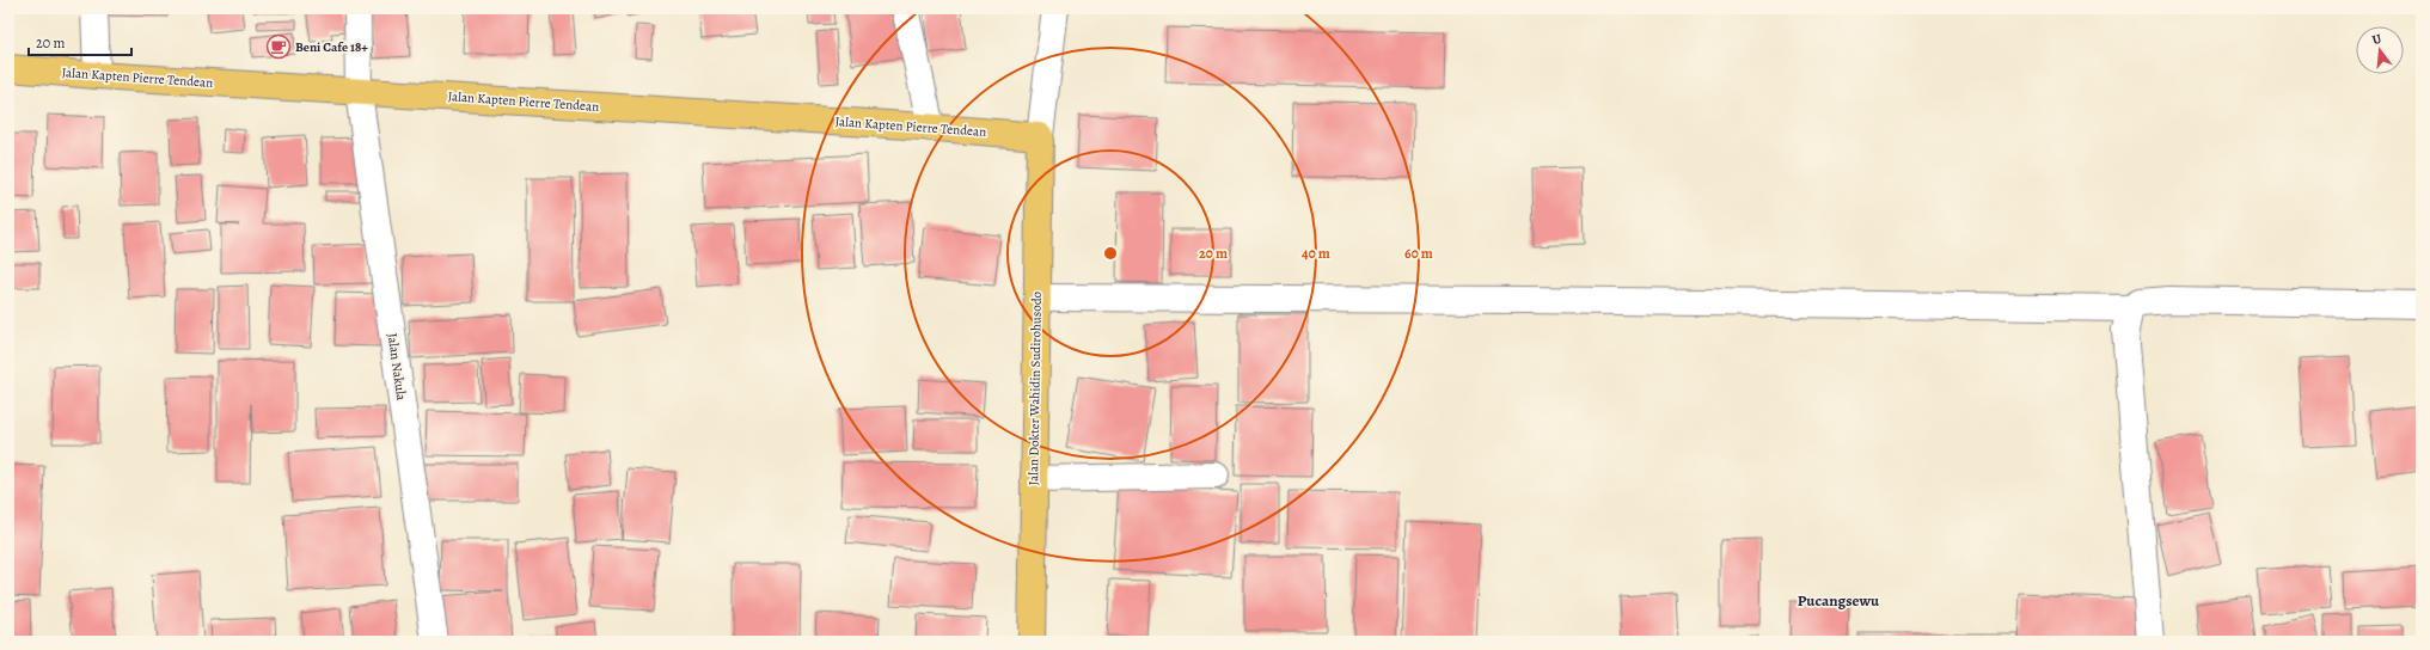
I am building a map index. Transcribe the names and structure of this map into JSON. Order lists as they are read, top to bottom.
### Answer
{
  "streets": {
    "main road": ["Jalan Kapten Pierre Tendean", "Jalan Dokter Wahidin Sudirohusodo"],
    "street": ["Jalan Nakula"]
  },
  "crossings": [
    ["Jalan Kapten Pierre Tendean", "Jalan Nakula"],
    ["Jalan Kapten Pierre Tendean", "Jalan Dokter Wahidin Sudirohusodo"]
  ],
  "districts": ["Pucangsewu"],
  "places": {
    "cafe": ["Beni Cafe 18+"]
  },
  "scale_bar": "20 m",
  "north": "top",
  "rings": ["20 m", "40 m", "60 m"]
}
